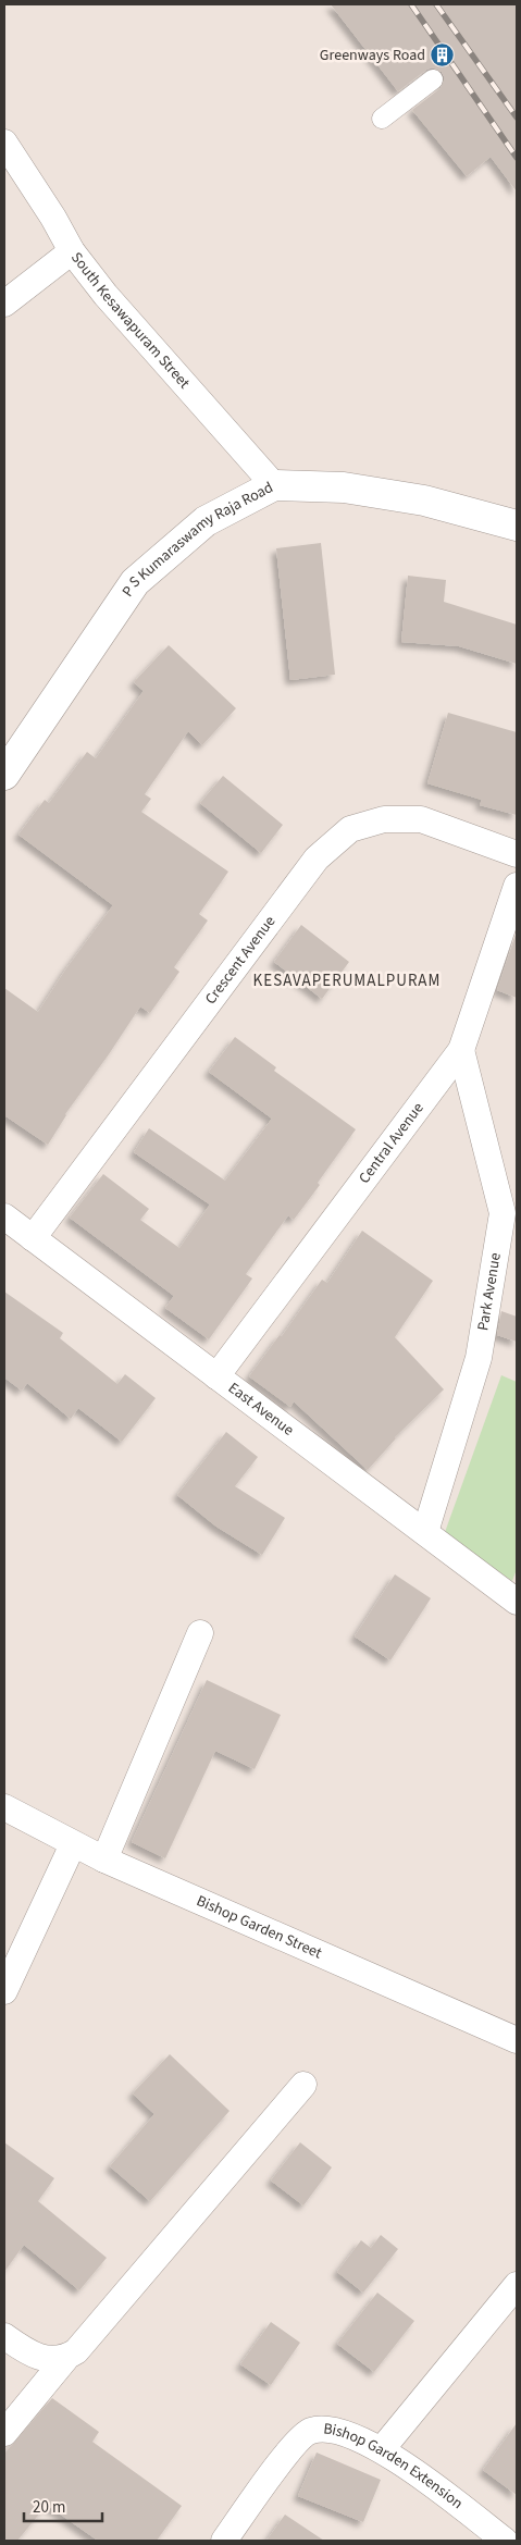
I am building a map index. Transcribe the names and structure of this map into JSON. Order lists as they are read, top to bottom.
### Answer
{
  "streets": {
    "street": [
      "South Kesawapuram Street",
      "P S Kumaraswamy Raja Road",
      "Crescent Avenue",
      "Central Avenue",
      "Park Avenue",
      "East Avenue",
      "Bishop Garden Street",
      "Bishop Garden Extension"
    ]
  },
  "crossings": [
    ["South Kesawapuram Street", "P S Kumaraswamy Raja Road"],
    ["Crescent Avenue", "East Avenue"],
    ["Central Avenue", "Park Avenue"],
    ["Central Avenue", "East Avenue"],
    ["Park Avenue", "East Avenue"]
  ],
  "districts": ["KESAVAPERUMALPURAM"],
  "places": {
    "building": ["Greenways Road"]
  },
  "scale_bar": "20 m"
}
